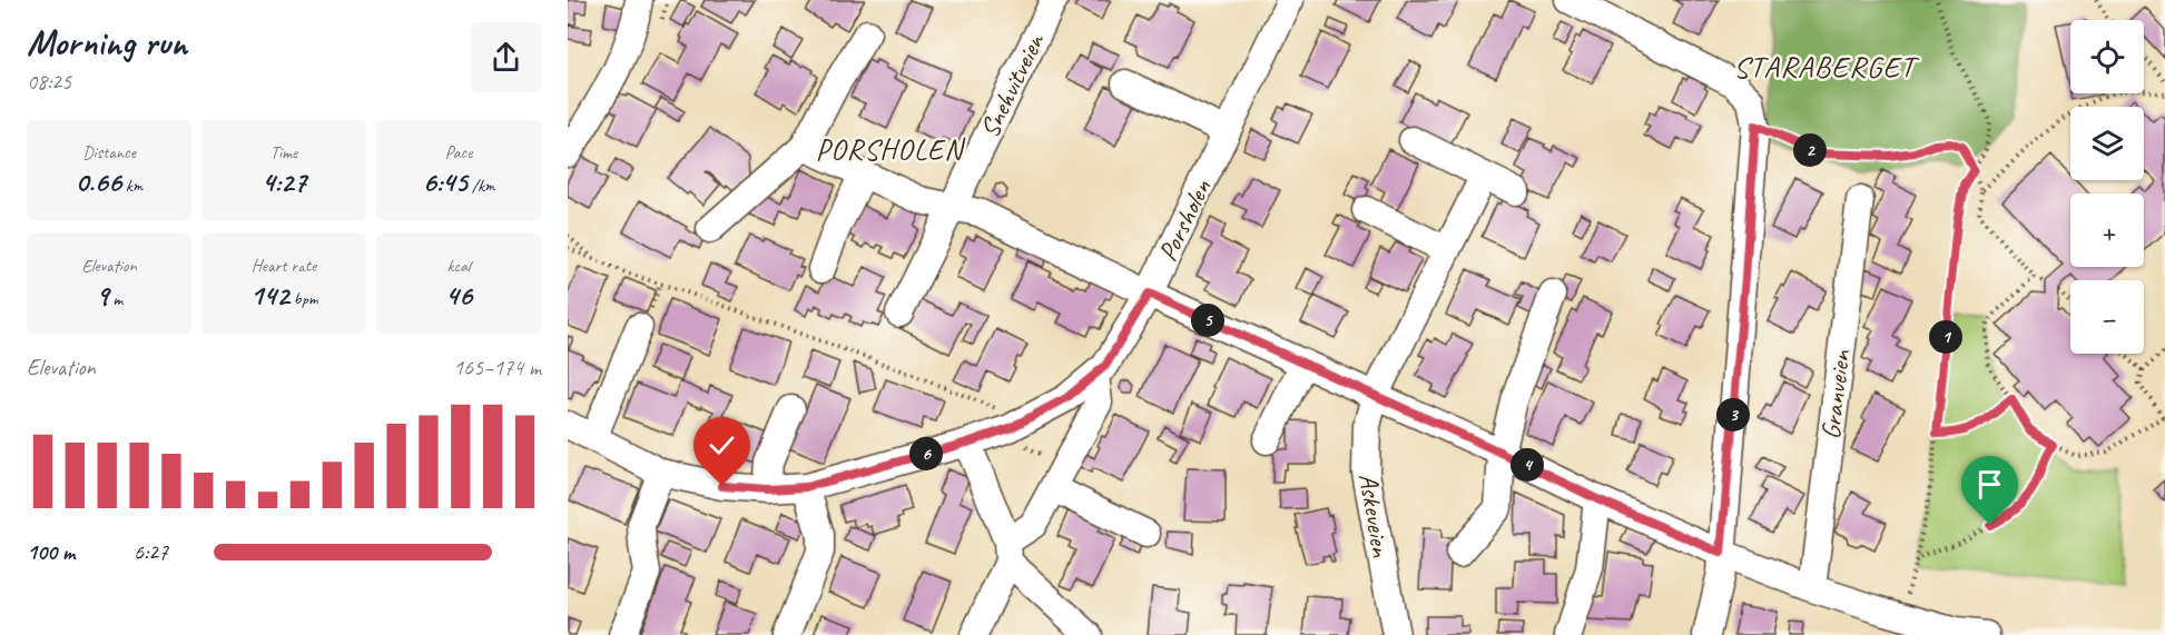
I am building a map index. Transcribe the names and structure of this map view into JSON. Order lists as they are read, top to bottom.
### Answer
{
  "streets": {
    "street": [
      "Snehvitveien",
      "Porsholen",
      "Granveien",
      "Askeveien"
    ]
  },
  "districts": ["STARABERGET", "PORSHOLEN"],
  "page": {
    "heading": ["Morning run", "08:25"],
    "map_buttons": ["+", "−"],
    "stats": [
      ["Distance", "0.66 km"],
      ["Time", "4:27"],
      ["Pace", "6:45 /km"],
      ["Elevation", "9 m"],
      ["Heart rate", "142 bpm"],
      ["kcal", "46"]
    ],
    "pins": [
      "2",
      "5",
      "1",
      "3",
      "6",
      "4"
    ],
    "chart": ["Elevation", "165–174 m"],
    "list": [
      {
        "name": "100 m",
        "note": "6:27"
      }
    ]
  }
}
